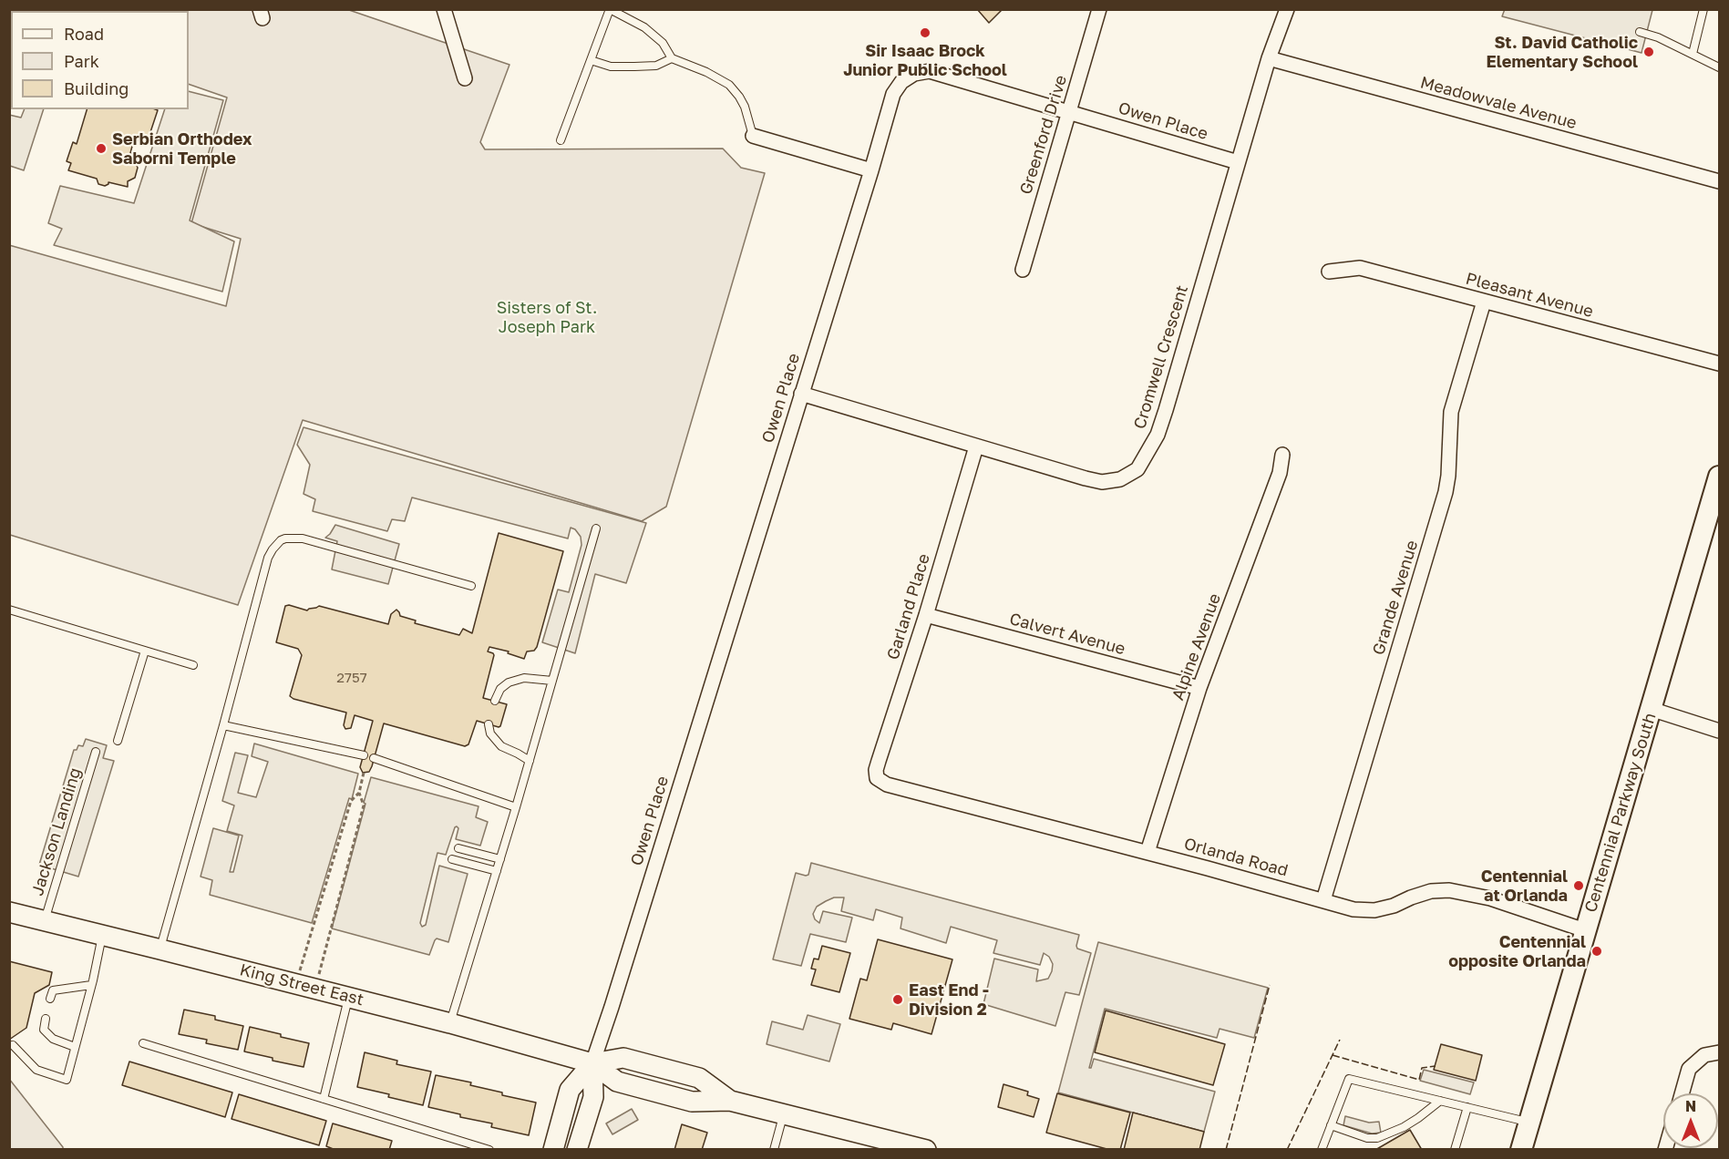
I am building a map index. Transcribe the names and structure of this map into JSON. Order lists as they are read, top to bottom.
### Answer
{
  "streets": {
    "main road": ["Centennial Parkway South", "King Street East"],
    "street": [
      "Meadowvale Avenue",
      "Owen Place",
      "Greenford Drive",
      "Pleasant Avenue",
      "Cromwell Crescent",
      "Grande Avenue",
      "Garland Place",
      "Calvert Avenue",
      "Alpine Avenue",
      "Orlanda Road"
    ],
    "lane": ["Jackson Landing"]
  },
  "crossings": [
    ["Meadowvale Avenue", "Cromwell Crescent"],
    ["Owen Place", "Greenford Drive"],
    ["Owen Place", "Cromwell Crescent"],
    ["Owen Place", "King Street East"],
    ["Pleasant Avenue", "Grande Avenue"],
    ["Cromwell Crescent", "Garland Place"],
    ["Grande Avenue", "Orlanda Road"],
    ["Garland Place", "Calvert Avenue"],
    ["Garland Place", "Orlanda Road"],
    ["Calvert Avenue", "Alpine Avenue"],
    ["Alpine Avenue", "Orlanda Road"],
    ["Centennial Parkway South", "Orlanda Road"],
    ["Jackson Landing", "King Street East"]
  ],
  "parks": ["Sisters of St. Joseph Park"],
  "places": [
    "Sir Isaac Brock Junior Public School",
    "St. David Catholic Elementary School",
    "Serbian Orthodex Saborni Temple",
    "Centennial at Orlanda",
    "Centennial opposite Orlanda",
    "East End - Division 2"
  ],
  "house_numbers": ["2757"],
  "legend": ["Road", "Park", "Building"],
  "north": "top"
}
